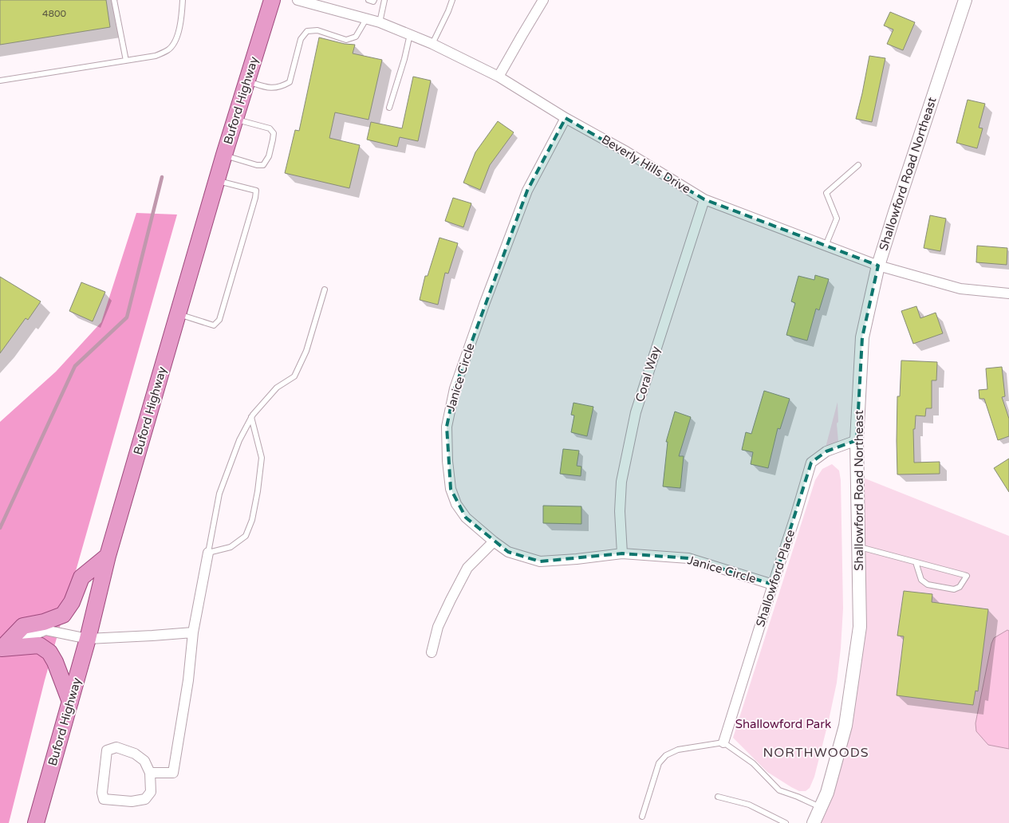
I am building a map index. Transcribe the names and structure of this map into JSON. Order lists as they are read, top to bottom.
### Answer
{
  "streets": {
    "main road": ["Buford Highway"],
    "street": [
      "Beverly Hills Drive",
      "Shallowford Road Northeast",
      "Coral Way",
      "Janice Circle",
      "Shallowford Place"
    ]
  },
  "crossings": [
    ["Beverly Hills Drive", "Shallowford Road Northeast"],
    ["Beverly Hills Drive", "Coral Way"],
    ["Beverly Hills Drive", "Janice Circle"],
    ["Shallowford Road Northeast", "Shallowford Place"],
    ["Coral Way", "Janice Circle"],
    ["Janice Circle", "Shallowford Place"]
  ],
  "districts": ["NORTHWOODS"],
  "parks": ["Shallowford Park"],
  "house_numbers": ["4800"]
}
